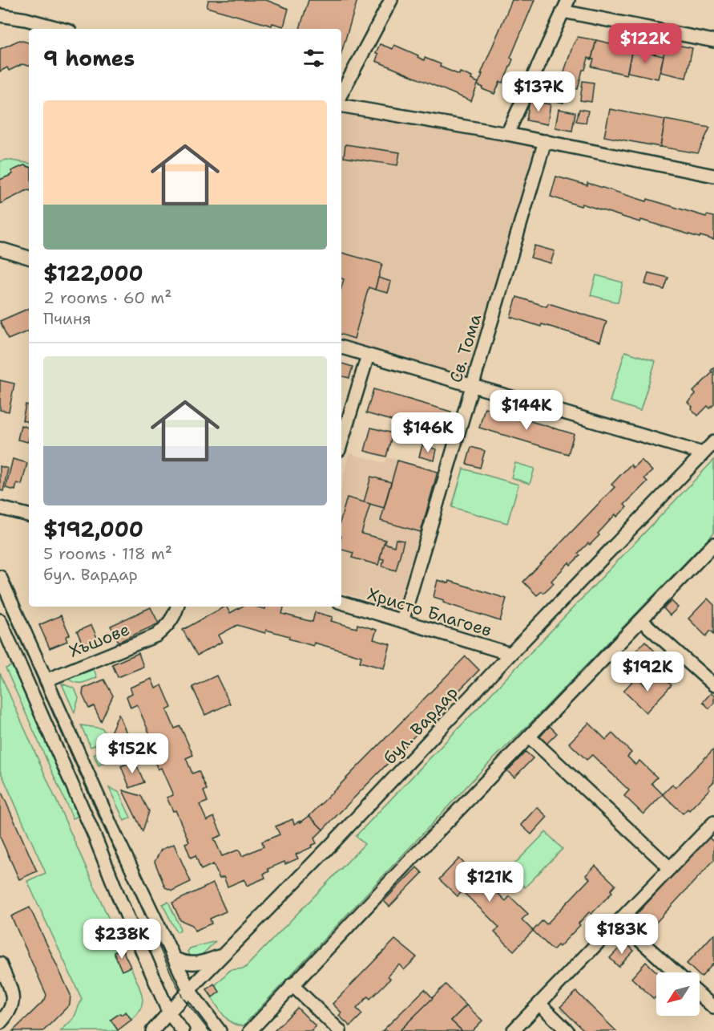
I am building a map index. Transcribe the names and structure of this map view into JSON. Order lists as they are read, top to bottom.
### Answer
{
  "streets": {
    "street": [
      "Св. Тома",
      "Христо Благоев",
      "Хъшове",
      "бул. Вардар"
    ]
  },
  "crossings": [
    ["Св. Тома", "Христо Благоев"],
    ["Христо Благоев", "бул. Вардар"]
  ],
  "north": "bottom left",
  "page": {
    "price": [
      "$122K",
      "$137K",
      "$144K",
      "$146K",
      "$192K",
      "$152K",
      "$121K",
      "$183K",
      "$238K"
    ],
    "heading": "9 homes",
    "list": [
      {
        "name": "$122,000",
        "note": "2 rooms · 60 m² · Пчиня"
      },
      {
        "name": "$192,000",
        "note": "5 rooms · 118 m² · бул. Вардар"
      }
    ]
  }
}
